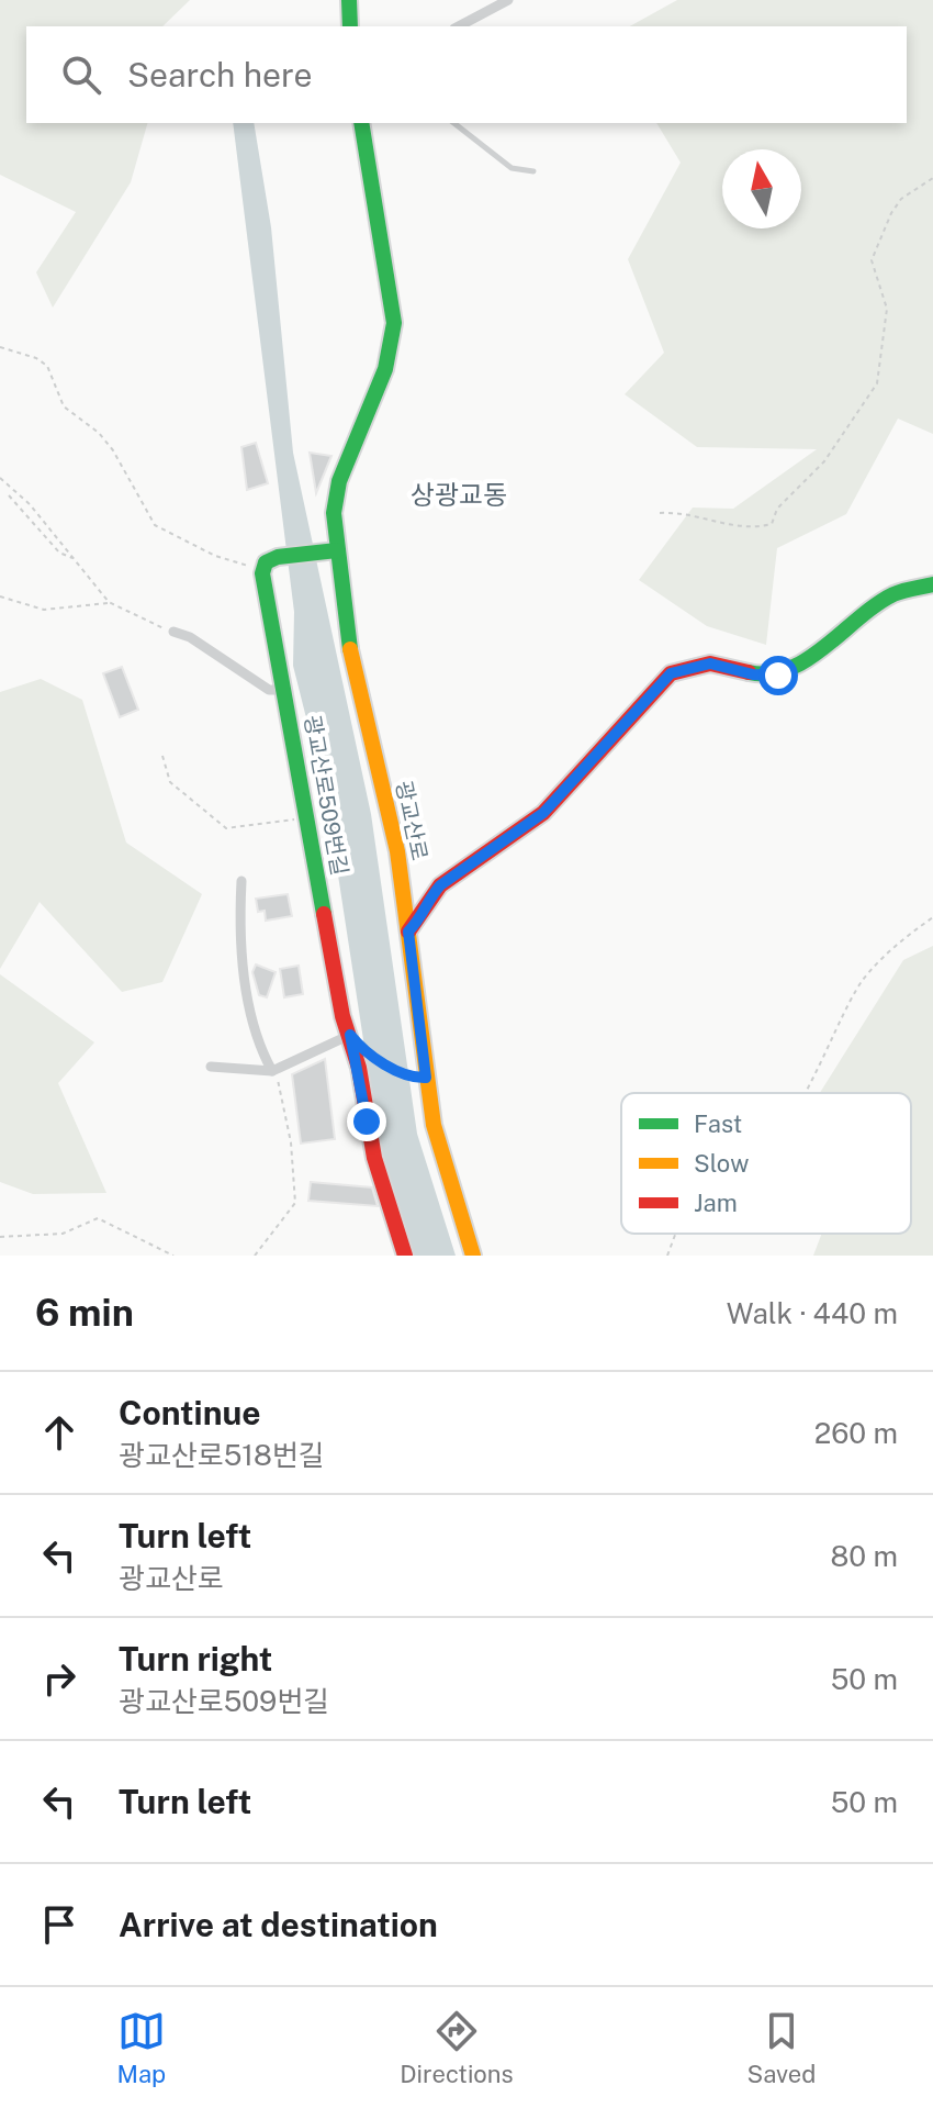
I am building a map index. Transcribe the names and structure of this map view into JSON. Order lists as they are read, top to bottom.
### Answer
{
  "streets": {
    "street": ["광교산로509번길", "광교산로"]
  },
  "crossings": [
    ["광교산로509번길", "광교산로"]
  ],
  "districts": ["상광교동"],
  "legend": ["Fast", "Slow", "Jam"],
  "north": "top",
  "page": {
    "search": "Search here",
    "heading": ["6 min", "Walk · 440 m"],
    "list": [
      ["Continue", "광교산로518번길", "260 m"],
      ["Turn left", "광교산로", "80 m"],
      ["Turn right", "광교산로509번길", "50 m"],
      ["Turn left", "50 m"],
      "Arrive at destination"
    ],
    "nav": ["Map", "Directions", "Saved"]
  }
}
